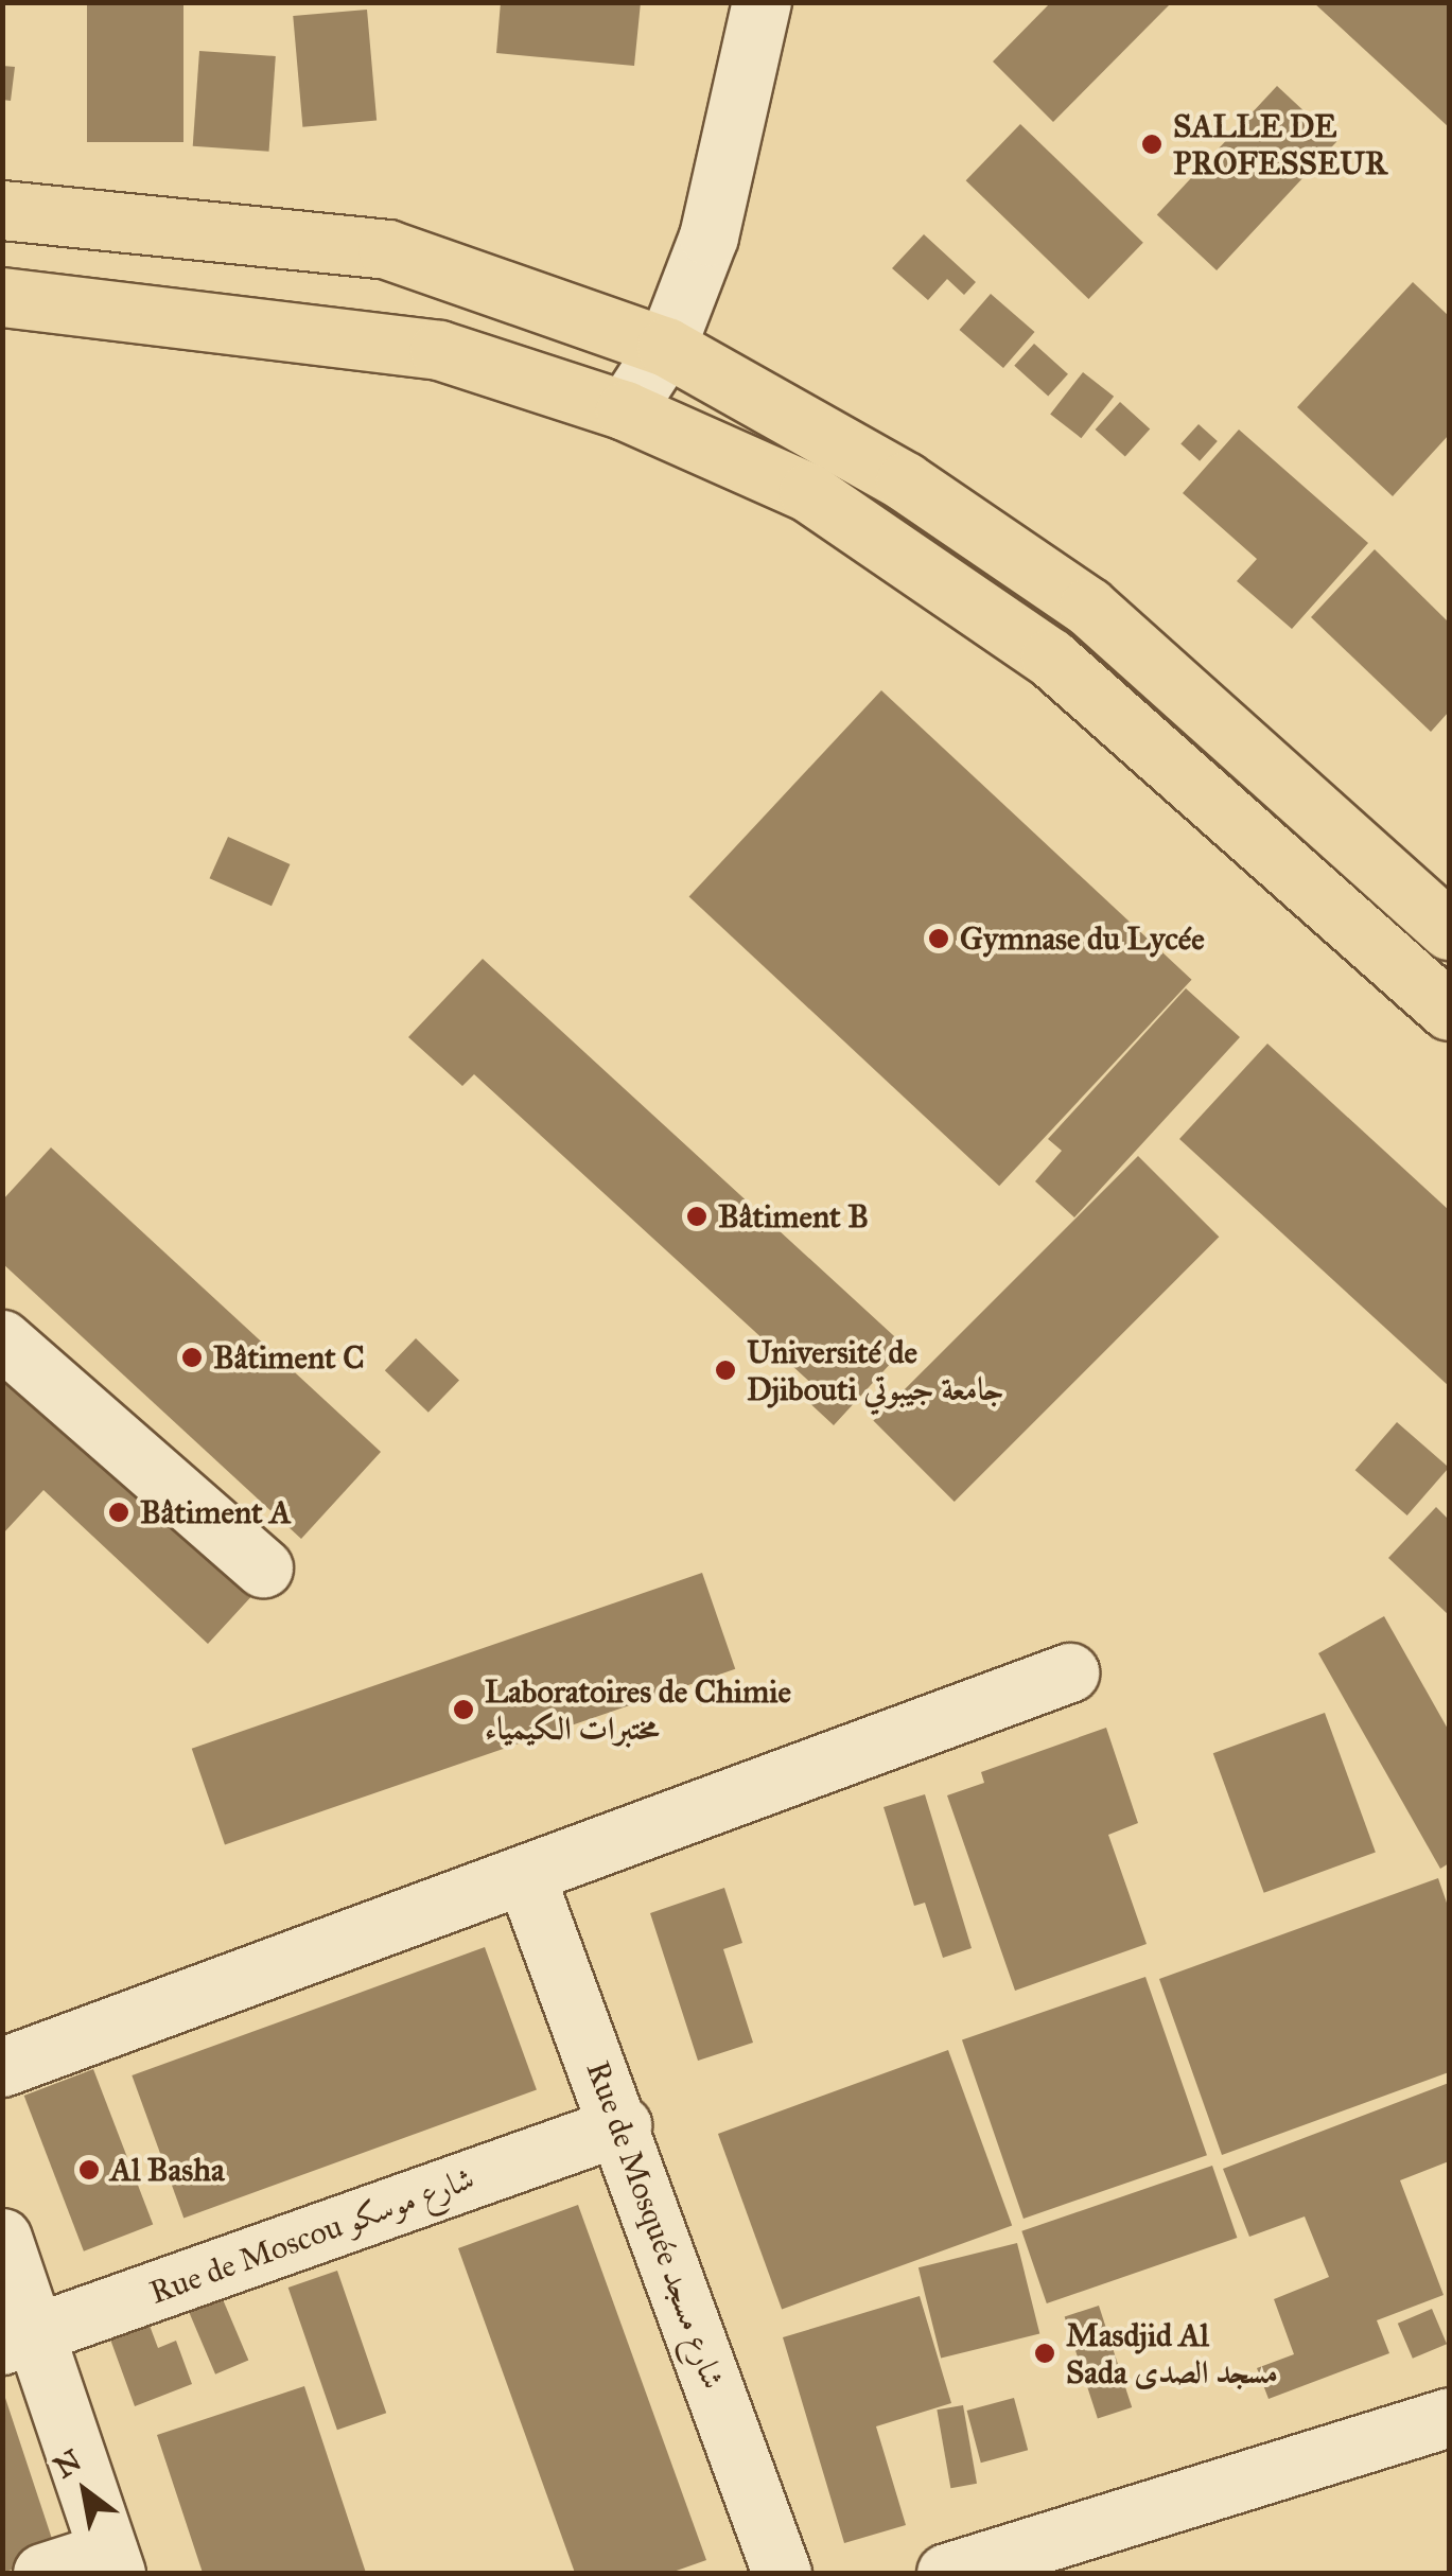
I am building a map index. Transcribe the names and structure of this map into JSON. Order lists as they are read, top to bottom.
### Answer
{
  "streets": {
    "street": ["Rue de Mosquée شارع مسجد", "Rue de Moscou شارع موسكو"]
  },
  "crossings": [
    ["Rue de Mosquée شارع مسجد", "Rue de Moscou شارع موسكو"]
  ],
  "places": [
    "SALLE DE PROFESSEUR",
    "Gymnase du Lycée",
    "Bâtiment B",
    "Bâtiment C",
    "Université de Djibouti جامعة جيبوتي",
    "Bâtiment A",
    "Laboratoires de Chimie مختبرات الكيمياء",
    "Al Basha",
    "Masdjid Al Sada مسجد الصدى"
  ],
  "north": "top left"
}
